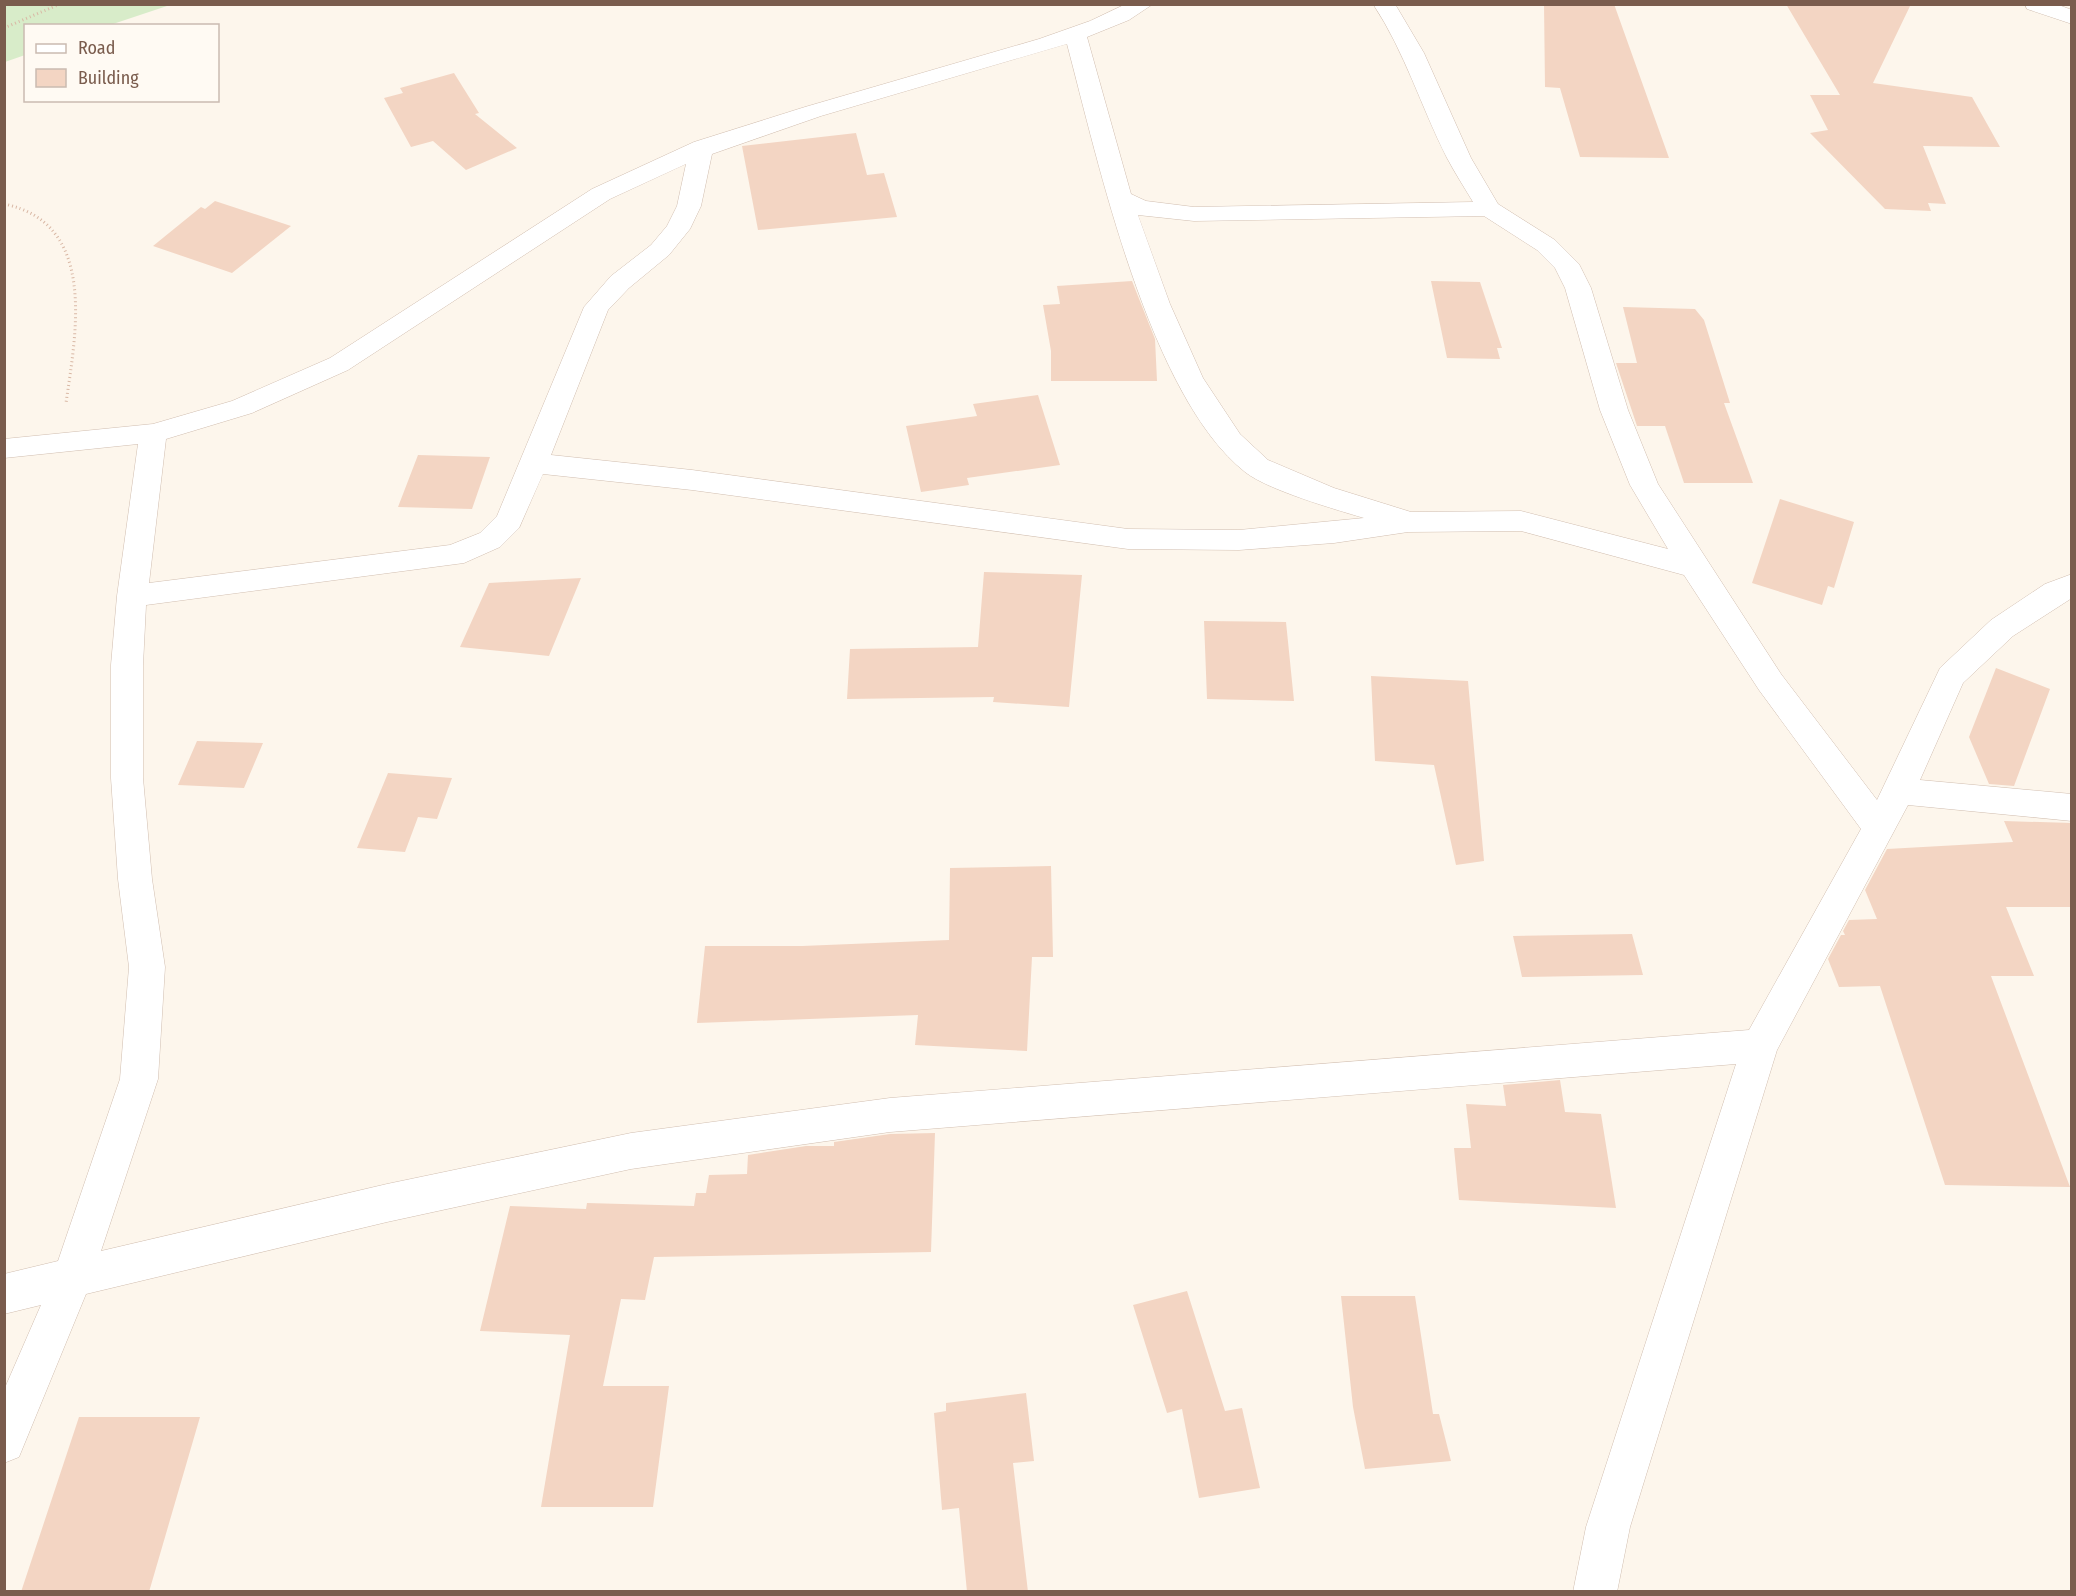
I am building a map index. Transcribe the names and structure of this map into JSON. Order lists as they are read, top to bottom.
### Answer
{
  "legend": ["Road", "Building"]
}
